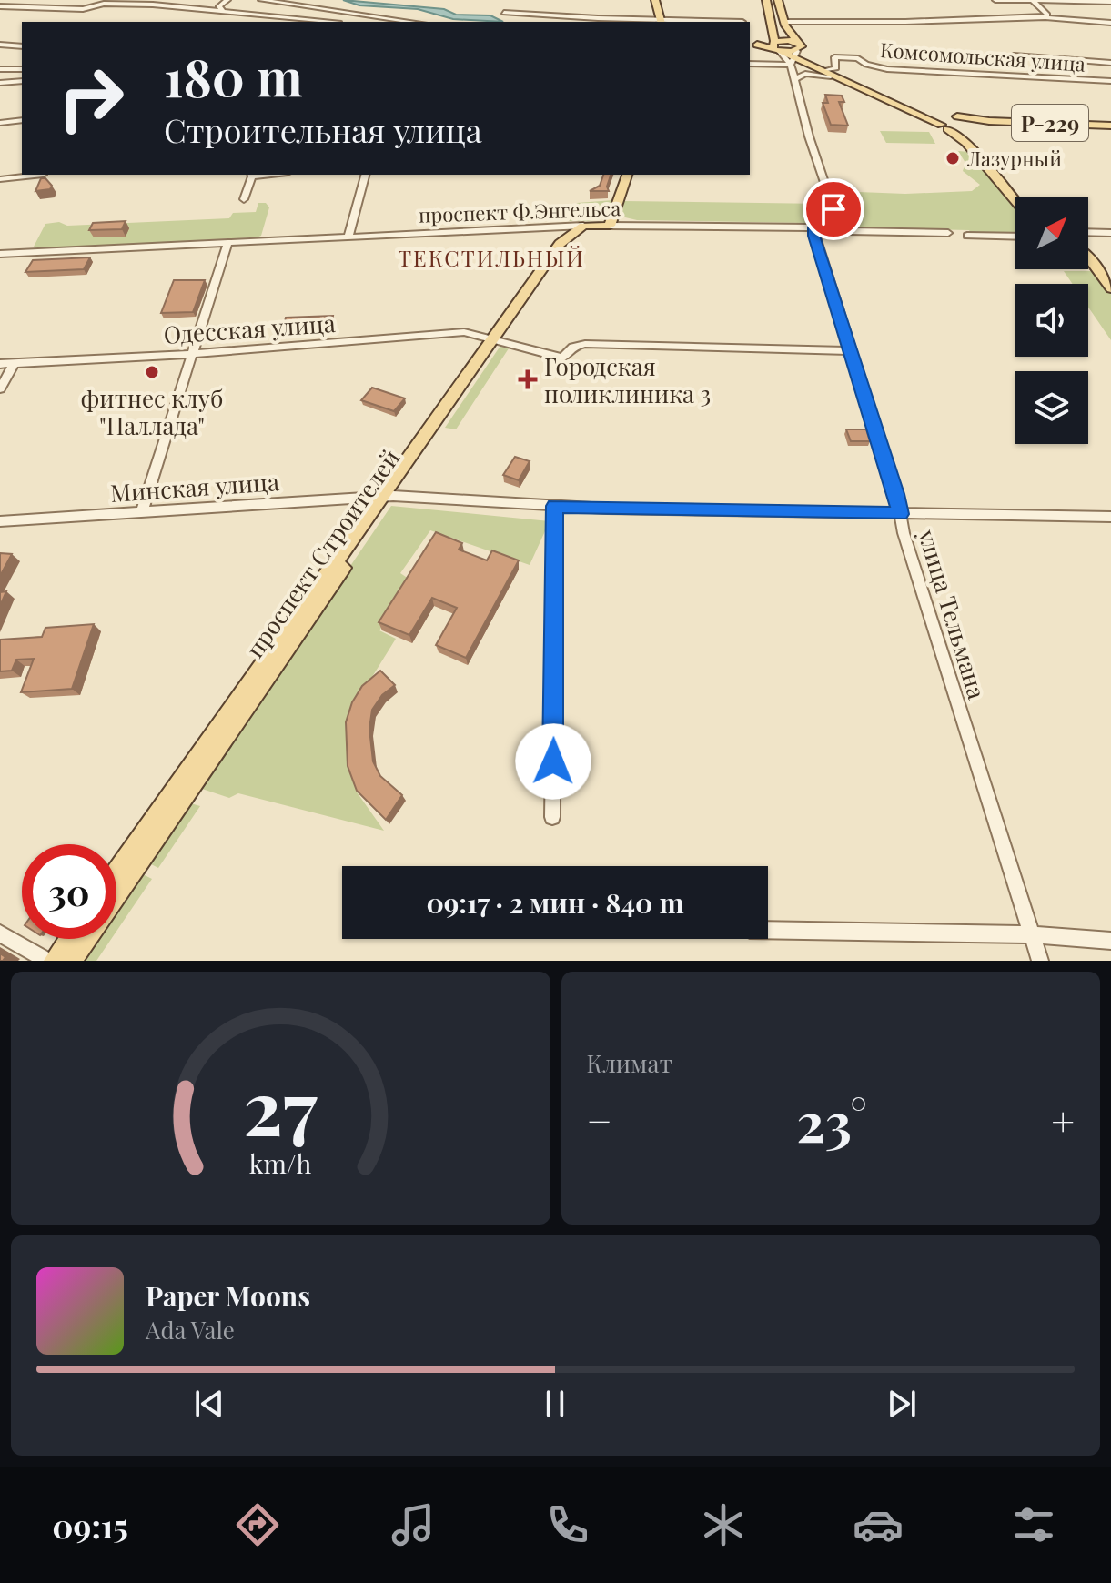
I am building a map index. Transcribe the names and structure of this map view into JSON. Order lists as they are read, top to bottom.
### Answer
{
  "streets": {
    "main road": ["Р-229", "проспект Ф.Энгельса", "проспект Строителей"],
    "street": [
      "Комсомольская улица",
      "Одесская улица",
      "Минская улица",
      "улица Тельмана"
    ]
  },
  "crossings": [
    ["Комсомольская улица", "Р-229"],
    ["проспект Ф.Энгельса", "проспект Строителей"],
    ["проспект Ф.Энгельса", "улица Тельмана"],
    ["Одесская улица", "проспект Строителей"],
    ["Одесская улица", "улица Тельмана"],
    ["Минская улица", "проспект Строителей"],
    ["Минская улица", "улица Тельмана"]
  ],
  "districts": ["ТЕКСТИЛЬНЫЙ"],
  "places": {
    "other": ["Лазурный", "фитнес клуб \"Паллада\""],
    "health": ["Городская поликлиника 3"]
  },
  "north": "top right",
  "page": {
    "turn": ["180 m", "Строительная улица"],
    "limit": "30",
    "trip": "09:17 · 2 мин · 840 m",
    "tile": "Климат",
    "heat": ["−", "23°", "+"],
    "song": ["Paper Moons", "Ada Vale"],
    "tabs": "09:15",
    "gauge": ["27", "km/h"]
  }
}
